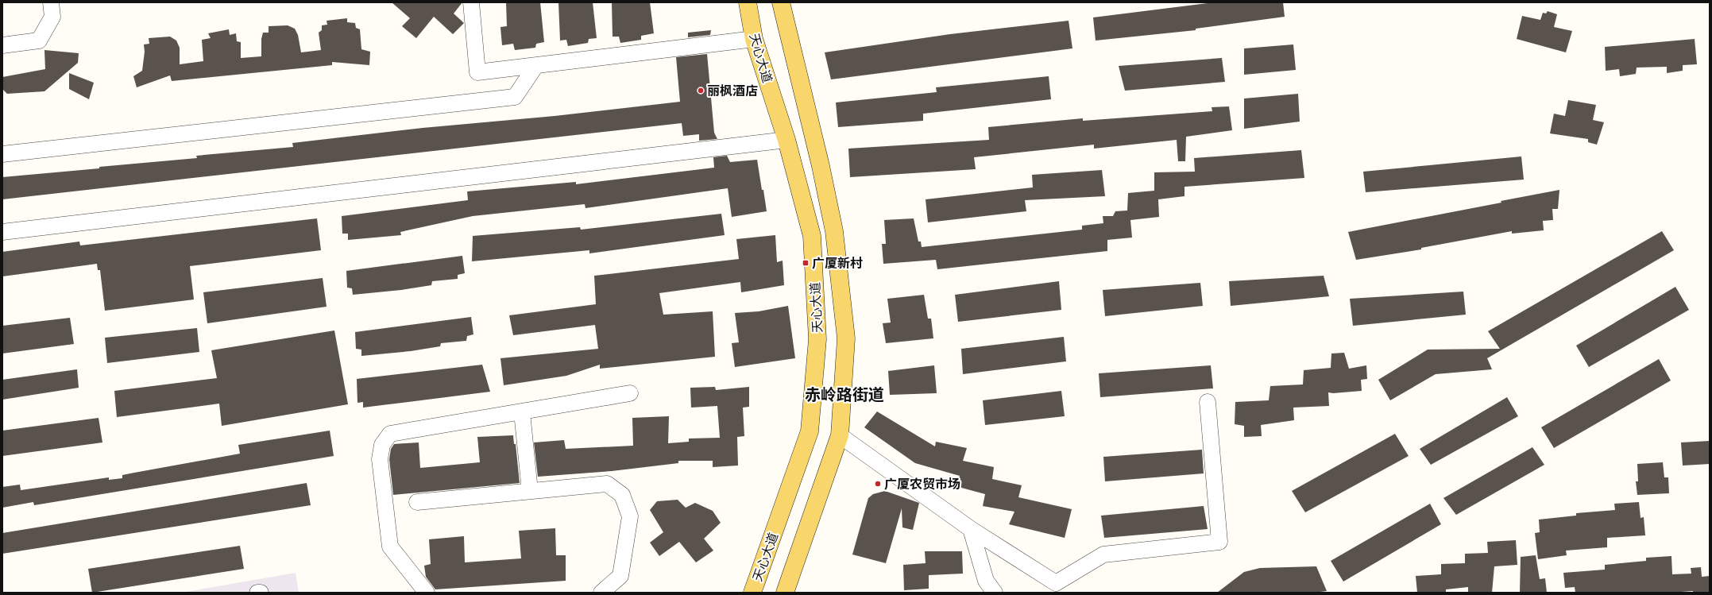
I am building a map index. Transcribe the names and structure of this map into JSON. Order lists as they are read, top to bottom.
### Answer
{
  "streets": {
    "main road": ["天心大道"]
  },
  "districts": ["赤岭路街道"],
  "places": {
    "other": ["丽枫酒店", "广厦农贸市场"],
    "transit": ["广厦新村"]
  }
}
